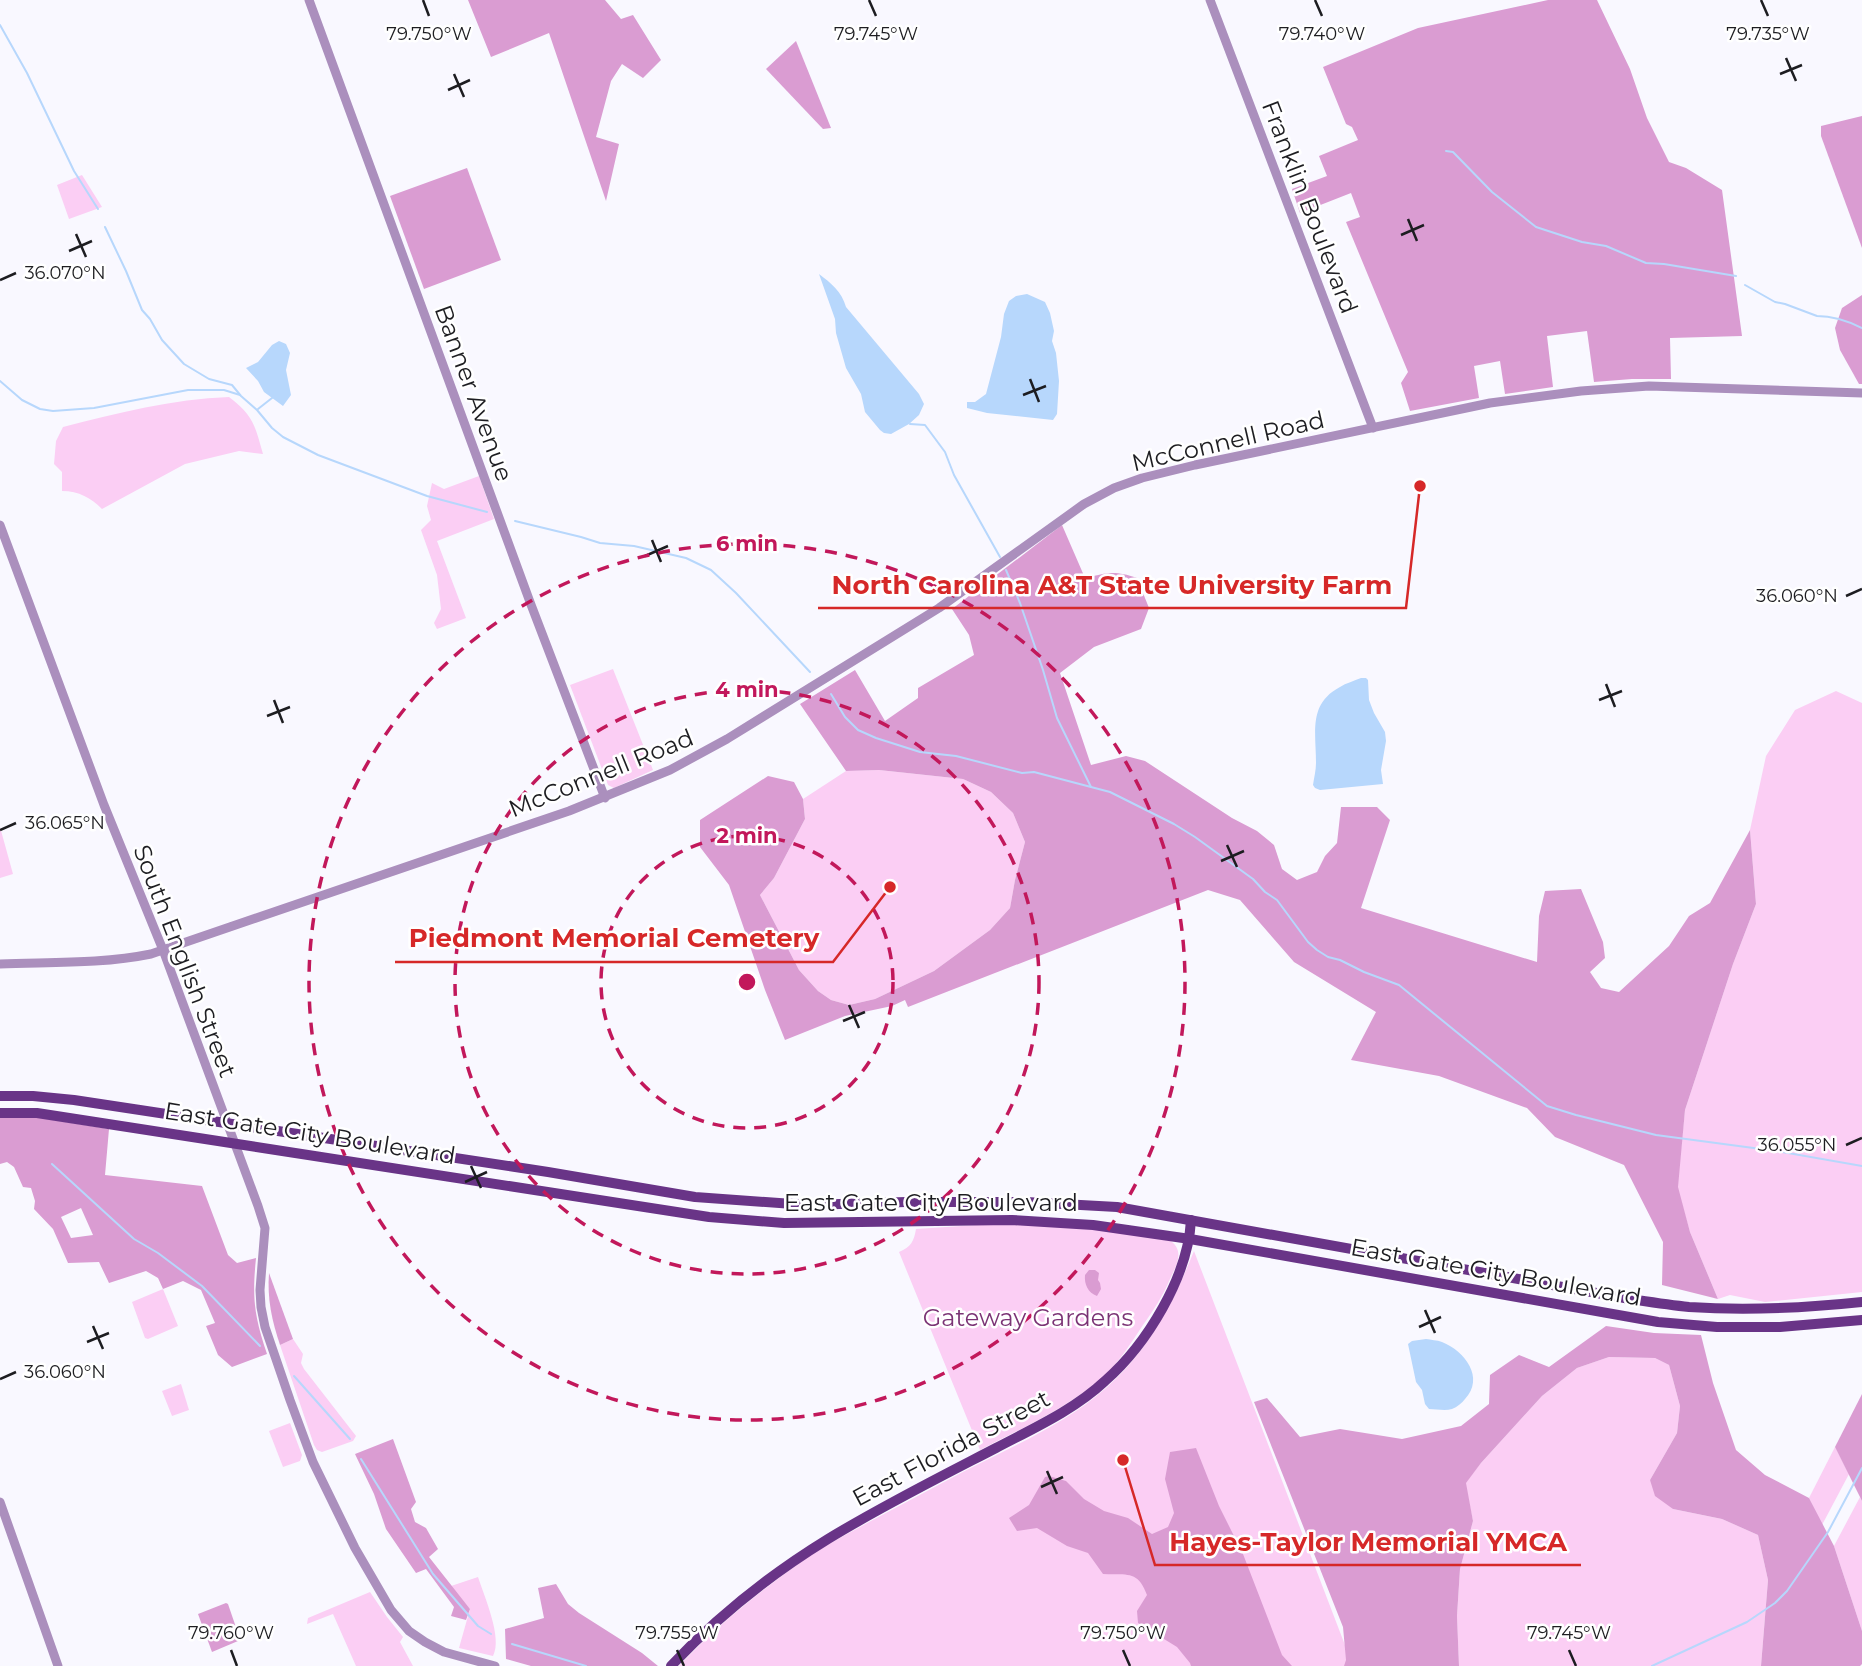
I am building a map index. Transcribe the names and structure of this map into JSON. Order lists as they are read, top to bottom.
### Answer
{
  "streets": {
    "main road": ["East Gate City Boulevard", "East Florida Street"],
    "street": [
      "Franklin Boulevard",
      "Banner Avenue",
      "McConnell Road",
      "South English Street"
    ]
  },
  "crossings": [
    ["Franklin Boulevard", "McConnell Road"],
    ["Banner Avenue", "McConnell Road"],
    ["McConnell Road", "South English Street"],
    ["South English Street", "East Gate City Boulevard"],
    ["East Gate City Boulevard", "East Florida Street"]
  ],
  "parks": ["Gateway Gardens"],
  "places": ["North Carolina A&T State University Farm", "Piedmont Memorial Cemetery", "Hayes-Taylor Memorial YMCA"],
  "coordinates": [
    "79.750°W",
    "79.745°W",
    "79.740°W",
    "79.735°W",
    "36.070°N",
    "36.060°N",
    "36.065°N",
    "36.055°N",
    "79.760°W",
    "79.755°W"
  ],
  "rings": ["6 min", "4 min", "2 min"]
}
